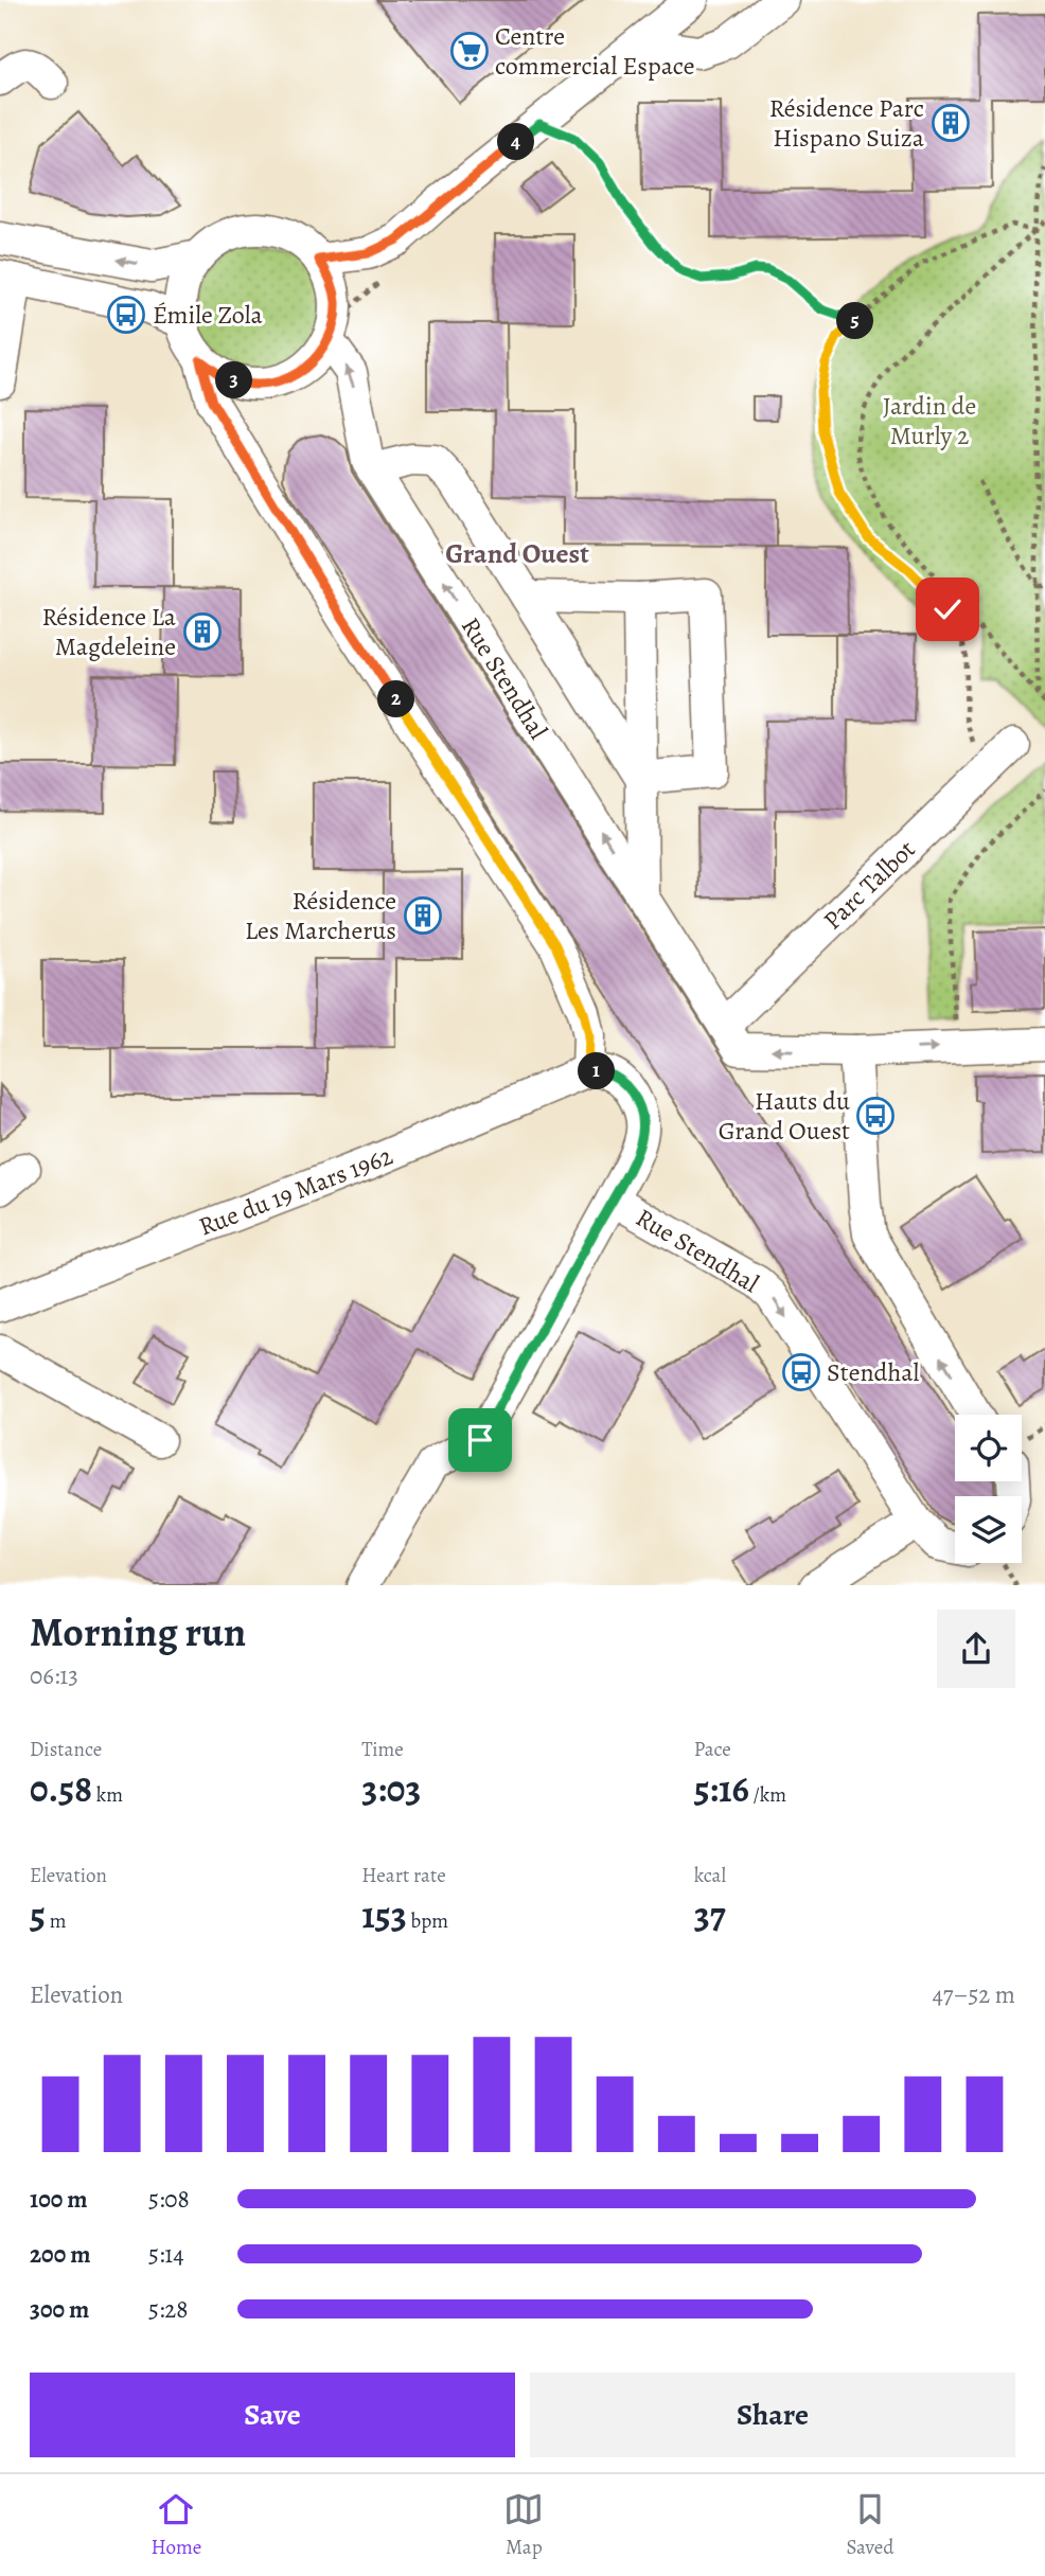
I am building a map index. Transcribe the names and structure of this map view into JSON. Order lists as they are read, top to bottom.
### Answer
{
  "streets": {
    "street": ["Rue Stendhal", "Parc Talbot", "Rue du 19 Mars 1962"]
  },
  "crossings": [
    ["Rue Stendhal", "Parc Talbot"],
    ["Rue Stendhal", "Rue du 19 Mars 1962"]
  ],
  "districts": ["Grand Ouest"],
  "parks": ["Jardin de Murly 2"],
  "places": {
    "supermarket": ["Centre commercial Espace"],
    "building": ["Résidence Parc Hispano Suiza", "Résidence La Magdeleine", "Résidence Les Marcherus"],
    "bus stop": ["Émile Zola", "Hauts du Grand Ouest", "Stendhal"]
  },
  "page": {
    "pins": [
      "4",
      "5",
      "3",
      "2",
      "1"
    ],
    "heading": ["Morning run", "06:13"],
    "stats": [
      ["Distance", "0.58 km"],
      ["Time", "3:03"],
      ["Pace", "5:16 /km"],
      ["Elevation", "5 m"],
      ["Heart rate", "153 bpm"],
      ["kcal", "37"]
    ],
    "chart": ["Elevation", "47–52 m"],
    "list": [
      {
        "name": "100 m",
        "note": "5:08"
      },
      {
        "name": "200 m",
        "note": "5:14"
      },
      {
        "name": "300 m",
        "note": "5:28"
      }
    ],
    "buttons": ["Save", "Share"],
    "tabs": ["Home", "Map", "Saved"]
  }
}
